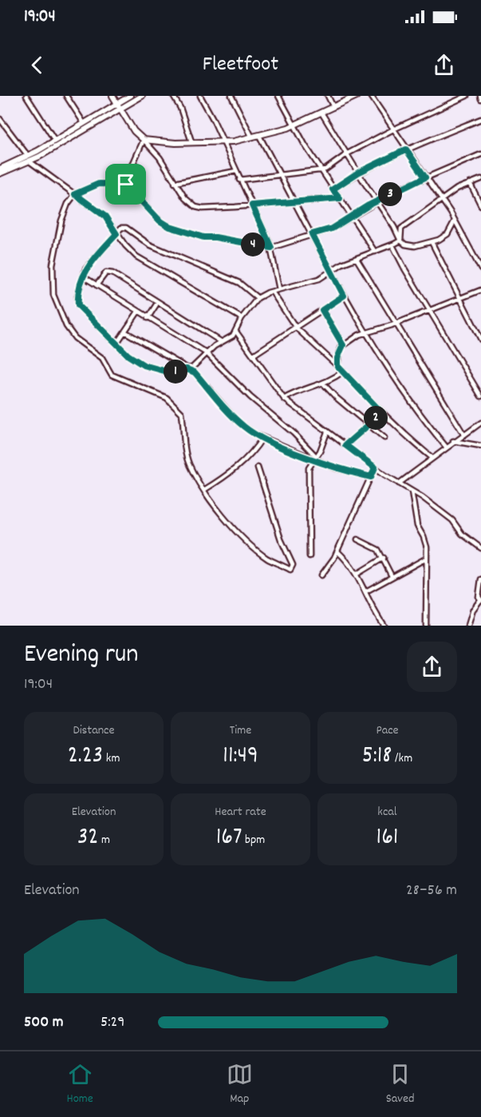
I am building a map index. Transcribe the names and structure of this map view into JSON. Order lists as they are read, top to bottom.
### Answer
{
  "page": {
    "status": "19:04",
    "header": "Fleetfoot",
    "pins": [
      "3",
      "4",
      "1",
      "2"
    ],
    "heading": ["Evening run", "19:04"],
    "stats": [
      ["Distance", "2.23 km"],
      ["Time", "11:49"],
      ["Pace", "5:18 /km"],
      ["Elevation", "32 m"],
      ["Heart rate", "167 bpm"],
      ["kcal", "161"]
    ],
    "chart": ["Elevation", "28–56 m"],
    "list": [
      {
        "name": "500 m",
        "note": "5:29"
      }
    ],
    "tabs": ["Home", "Map", "Saved"]
  }
}
